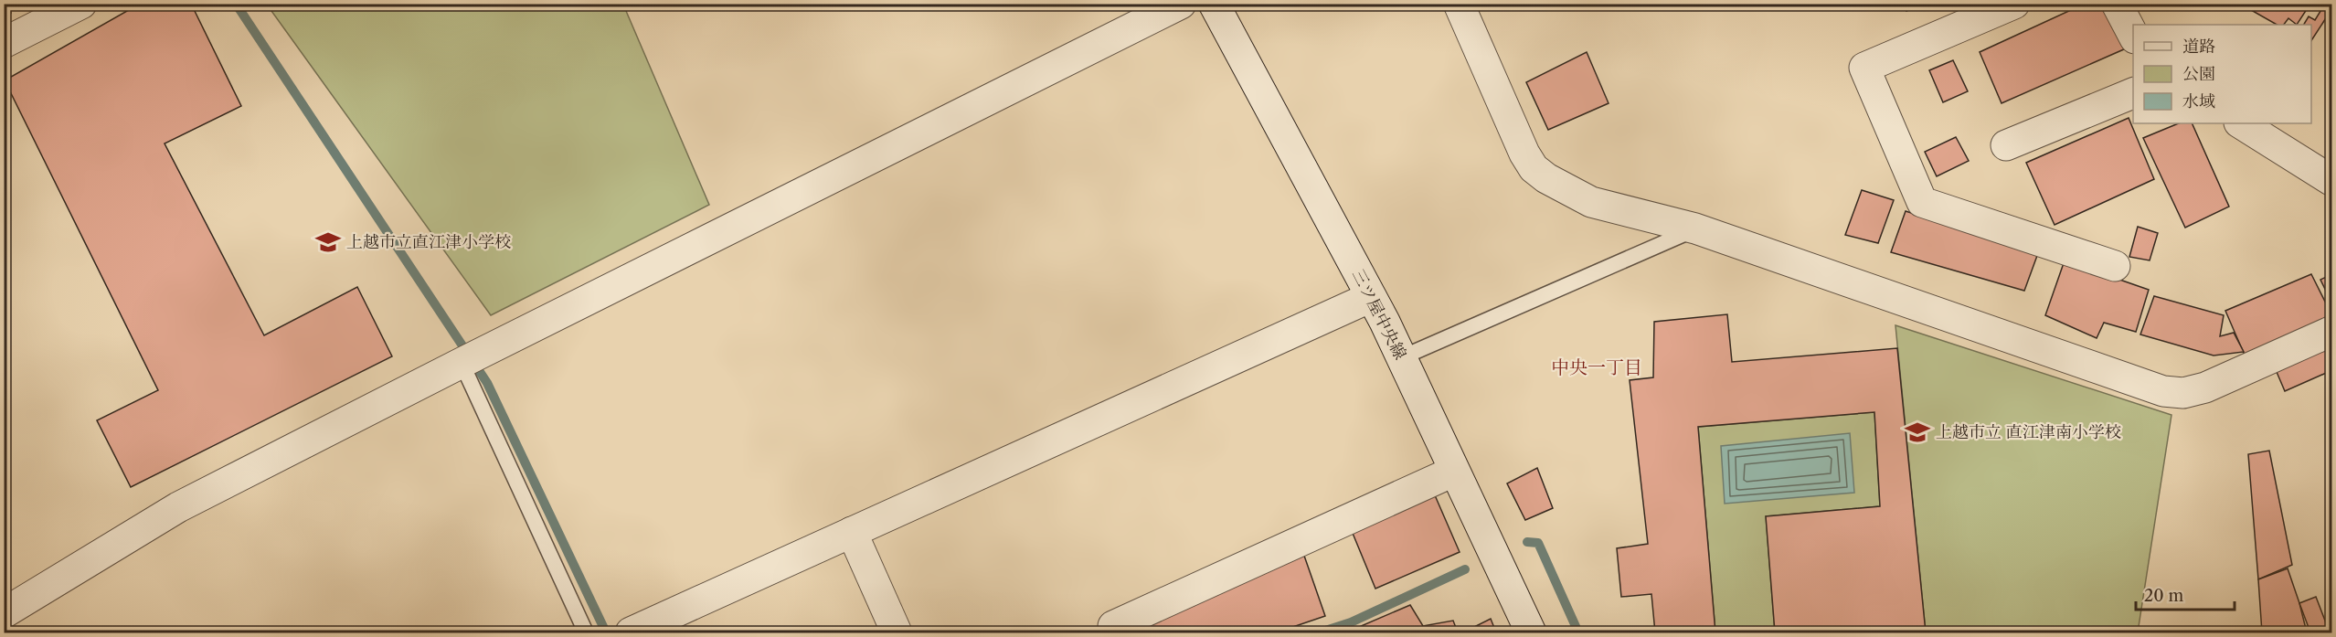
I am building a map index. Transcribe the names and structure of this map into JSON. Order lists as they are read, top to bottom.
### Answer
{
  "streets": {
    "street": ["三ツ屋中央線"]
  },
  "districts": ["中央一丁目"],
  "places": {
    "school or university": ["上越市立直江津小学校", "上越市立 直江津南小学校"]
  },
  "legend": ["道路", "公園", "水域"],
  "scale_bar": "20 m"
}
